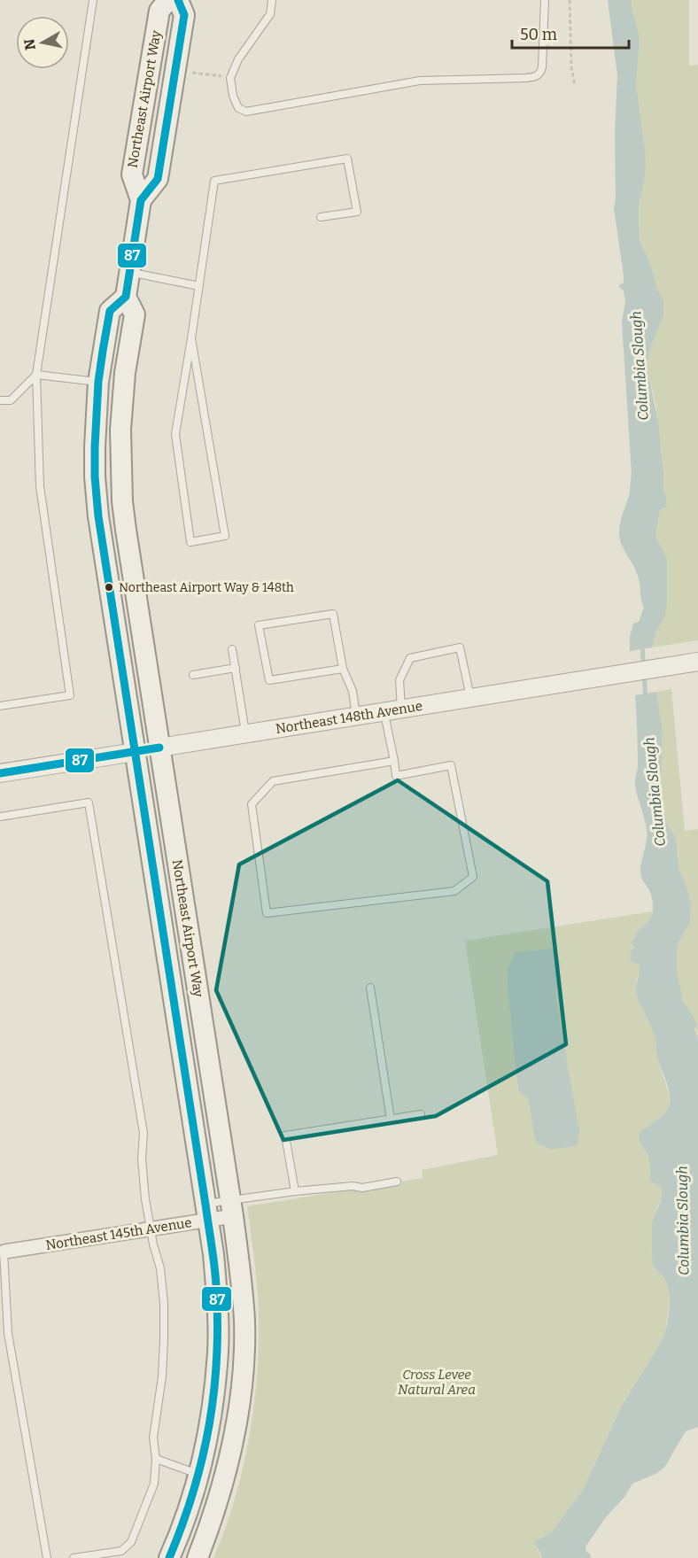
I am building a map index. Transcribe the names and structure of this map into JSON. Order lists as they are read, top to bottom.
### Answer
{
  "streets": {
    "main road": ["Northeast Airport Way", "Northeast 148th Avenue"],
    "street": ["Northeast 145th Avenue"]
  },
  "crossings": [
    ["Northeast Airport Way", "Northeast 148th Avenue"],
    ["Northeast Airport Way", "Northeast 145th Avenue"]
  ],
  "water": ["Columbia Slough"],
  "parks": ["Cross Levee Natural Area"],
  "places": ["Northeast Airport Way & 148th"],
  "lines": ["transit line 87"],
  "scale_bar": "50 m",
  "north": "left"
}
